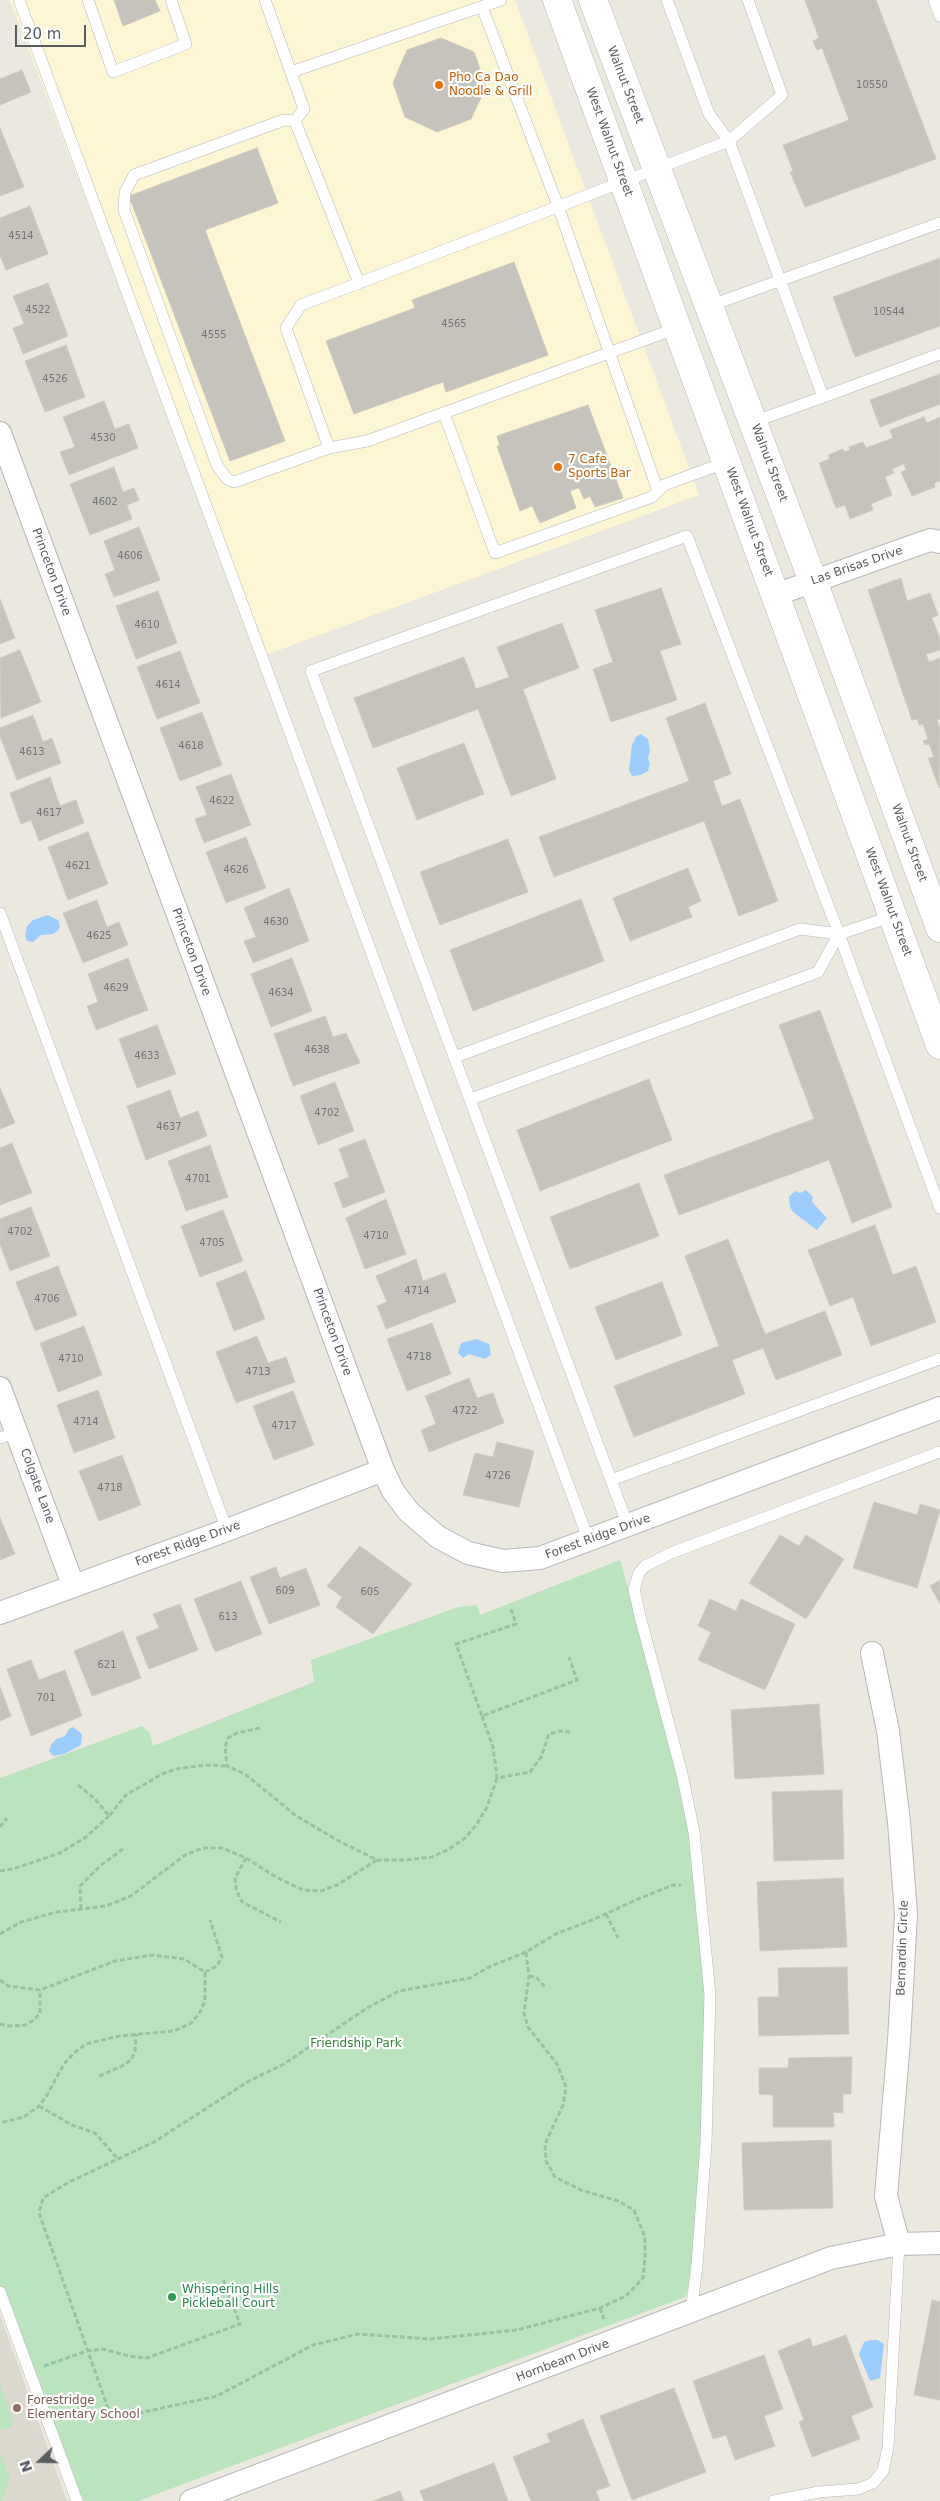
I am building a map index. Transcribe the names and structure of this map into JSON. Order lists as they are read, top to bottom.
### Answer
{
  "streets": {
    "main road": ["Walnut Street", "West Walnut Street"],
    "street": [
      "Las Brisas Drive",
      "Princeton Drive",
      "Colgate Lane",
      "Forest Ridge Drive",
      "Bernardin Circle",
      "Hornbeam Drive"
    ]
  },
  "crossings": [
    ["Walnut Street", "Las Brisas Drive"],
    ["West Walnut Street", "Las Brisas Drive"],
    ["Princeton Drive", "Forest Ridge Drive"],
    ["Colgate Lane", "Forest Ridge Drive"],
    ["Bernardin Circle", "Hornbeam Drive"]
  ],
  "parks": ["Friendship Park"],
  "places": [
    "Pho Ca Dao Noodle & Grill",
    "7 Cafe Sports Bar",
    "Whispering Hills Pickleball Court",
    "Forestridge Elementary School"
  ],
  "house_numbers": [
    "10550",
    "4514",
    "4522",
    "10544",
    "4565",
    "4555",
    "4526",
    "4530",
    "4602",
    "4606",
    "4610",
    "4614",
    "4618",
    "4613",
    "4622",
    "4617",
    "4621",
    "4626",
    "4630",
    "4625",
    "4629",
    "4634",
    "4638",
    "4633",
    "4702",
    "4637",
    "4701",
    "4702",
    "4710",
    "4705",
    "4714",
    "4706",
    "4718",
    "4710",
    "4713",
    "4722",
    "4714",
    "4717",
    "4726",
    "4718",
    "609",
    "605",
    "613",
    "621",
    "701"
  ],
  "scale_bar": "20 m",
  "north": "left"
}
